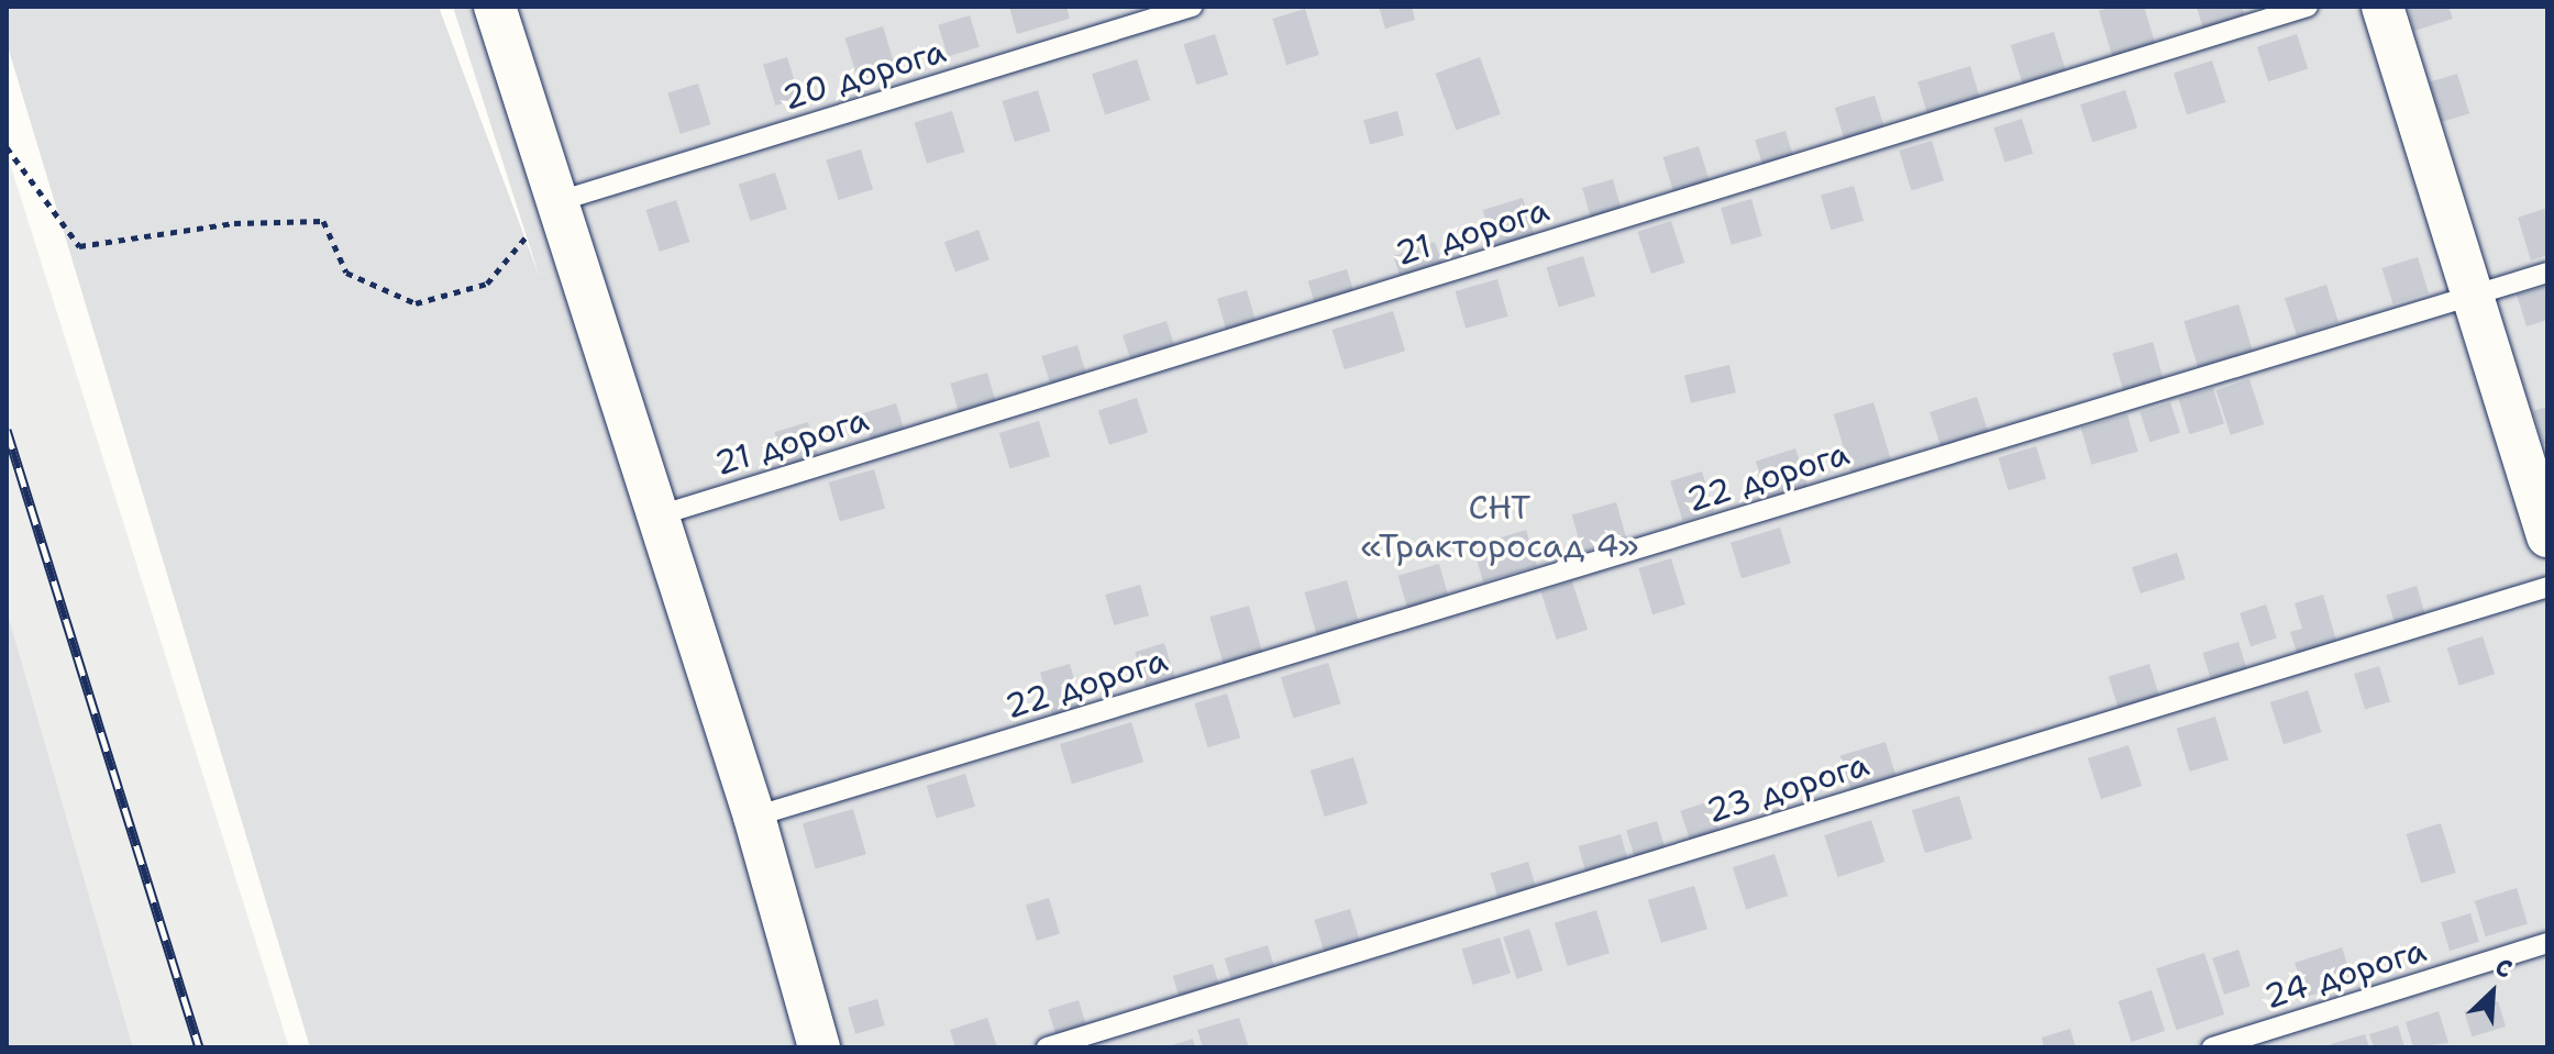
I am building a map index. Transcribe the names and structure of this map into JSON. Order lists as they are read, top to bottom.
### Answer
{
  "streets": {
    "lane": [
      "20 дорога",
      "21 дорога",
      "22 дорога",
      "23 дорога",
      "24 дорога"
    ]
  },
  "parks": ["СНТ «Тракторосад 4»"],
  "north": "top right"
}
